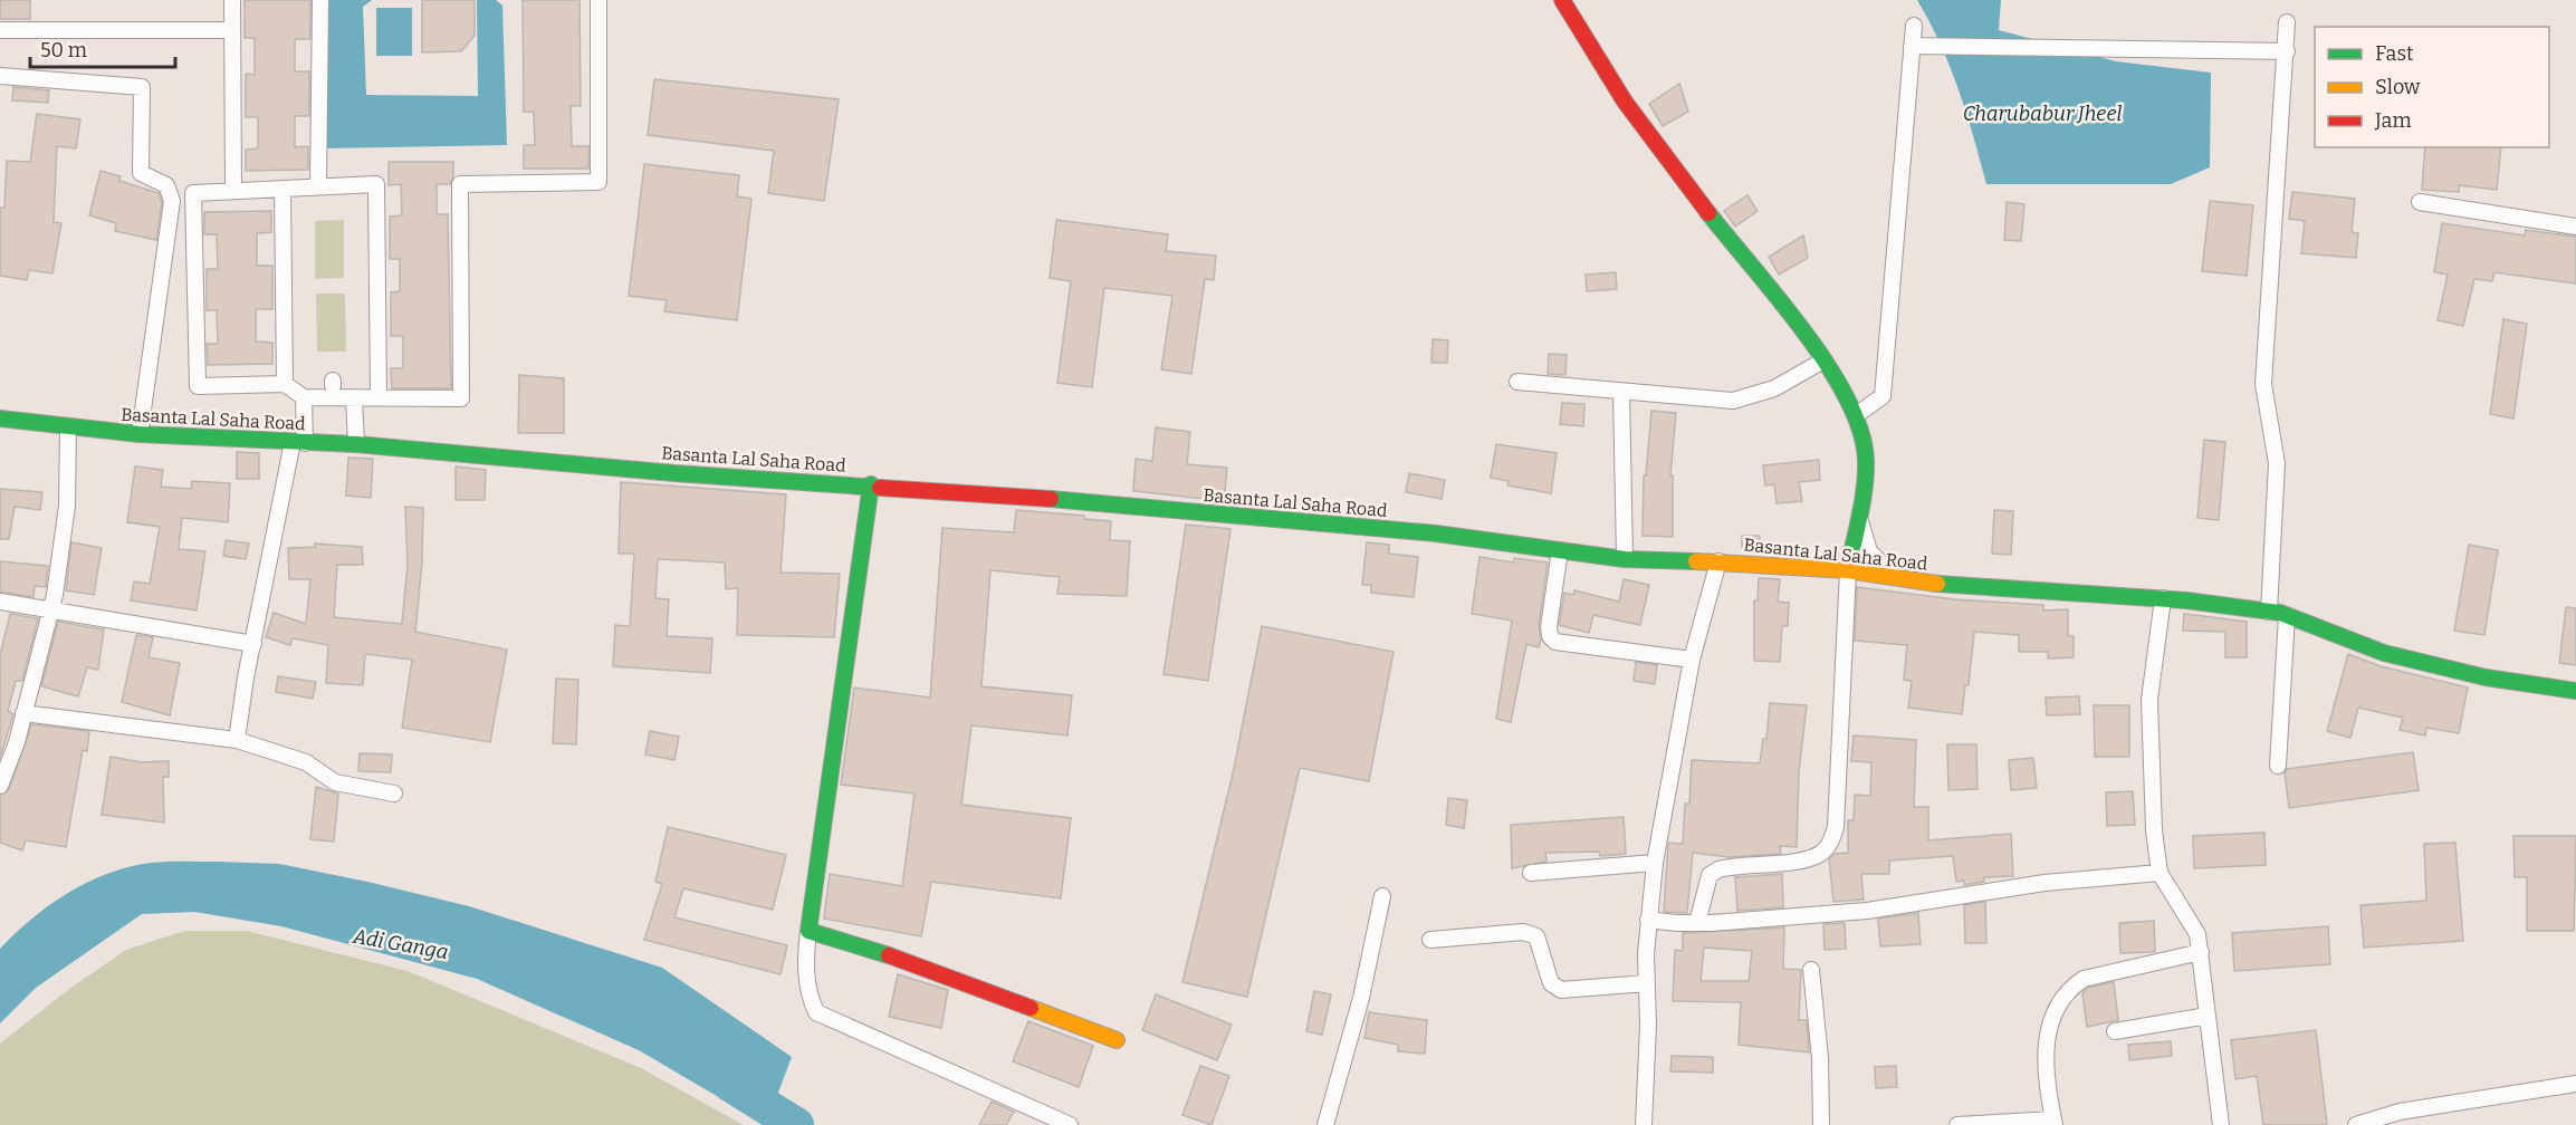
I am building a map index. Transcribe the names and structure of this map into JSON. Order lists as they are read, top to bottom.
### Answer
{
  "streets": {
    "main road": ["Basanta Lal Saha Road"]
  },
  "water": ["Charubabur Jheel", "Adi Ganga"],
  "legend": ["Fast", "Slow", "Jam"],
  "scale_bar": "50 m"
}
